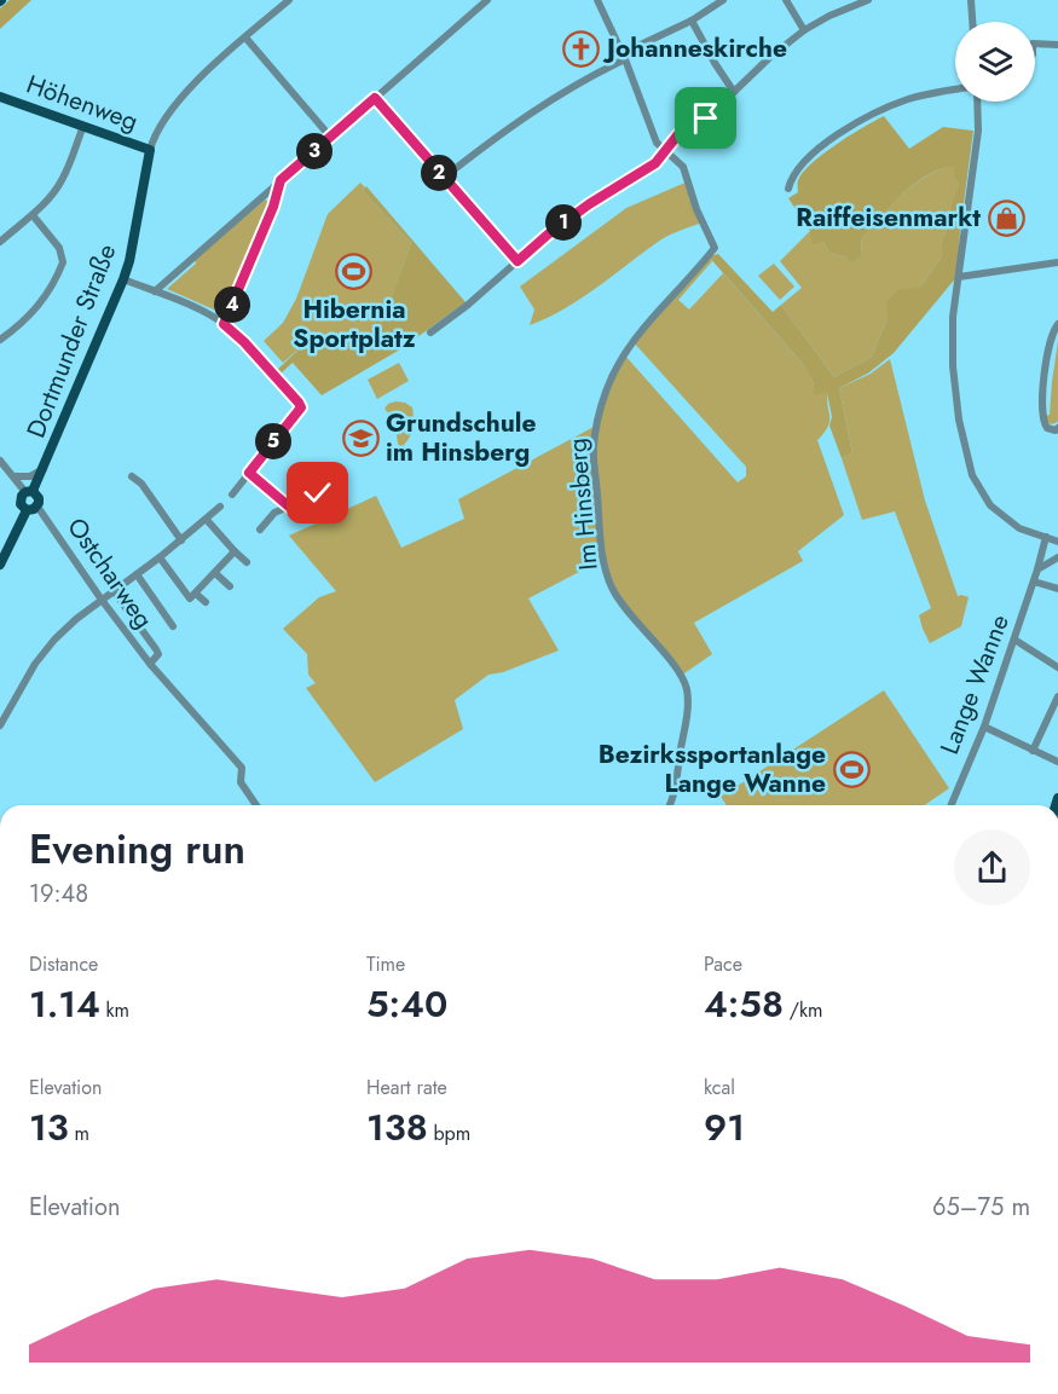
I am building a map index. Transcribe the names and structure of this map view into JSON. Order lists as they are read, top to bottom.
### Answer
{
  "streets": {
    "main road": ["Höhenweg", "Dortmunder Straße"],
    "street": ["Im Hinsberg", "Ostcharweg", "Lange Wanne"]
  },
  "crossings": [
    ["Höhenweg", "Dortmunder Straße"]
  ],
  "places": {
    "church": ["Johanneskirche"],
    "shop": ["Raiffeisenmarkt"],
    "sports": ["Hibernia Sportplatz", "Bezirkssportanlage Lange Wanne"],
    "school or university": ["Grundschule im Hinsberg"]
  },
  "page": {
    "pins": [
      "3",
      "2",
      "1",
      "4",
      "5"
    ],
    "heading": ["Evening run", "19:48"],
    "stats": [
      ["Distance", "1.14 km"],
      ["Time", "5:40"],
      ["Pace", "4:58 /km"],
      ["Elevation", "13 m"],
      ["Heart rate", "138 bpm"],
      ["kcal", "91"]
    ],
    "chart": ["Elevation", "65–75 m"]
  }
}
